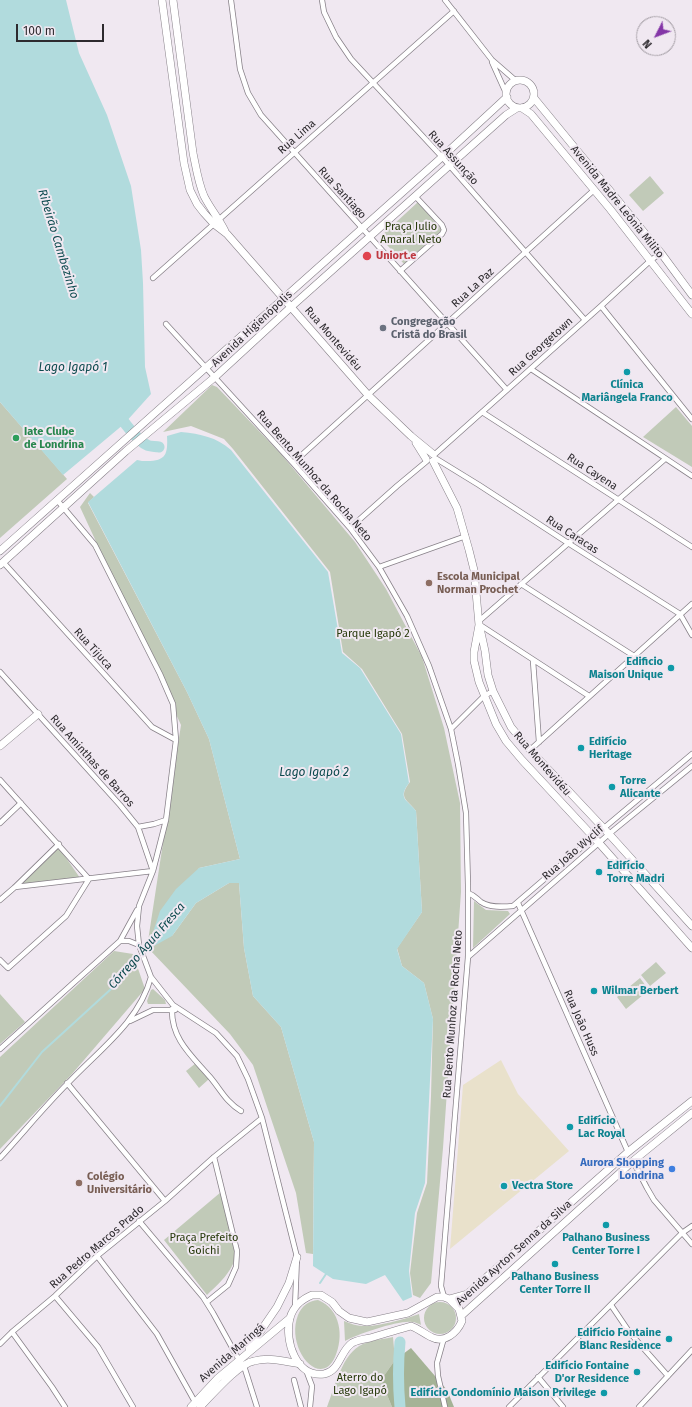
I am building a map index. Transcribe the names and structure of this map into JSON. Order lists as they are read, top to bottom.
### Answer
{
  "streets": {
    "main road": [
      "Avenida Madre Leônia Milito",
      "Avenida Higienópolis",
      "Rua Montevidéu",
      "Avenida Ayrton Senna da Silva",
      "Avenida Maringá"
    ],
    "street": [
      "Rua Lima",
      "Rua Assunção",
      "Rua Santiago",
      "Rua La Paz",
      "Rua Georgetown",
      "Rua Cayena",
      "Rua Bento Munhoz da Rocha Neto",
      "Rua Caracas",
      "Rua Tijuca",
      "Rua Aminthas de Barros",
      "Rua João Wyclif",
      "Rua João Huss",
      "Rua Pedro Marcos Prado"
    ]
  },
  "crossings": [
    ["Rua Lima", "Rua Assunção"],
    ["Rua Lima", "Rua Santiago"],
    ["Rua Lima", "Rua Montevidéu"],
    ["Rua Assunção", "Rua La Paz"],
    ["Rua Assunção", "Avenida Higienópolis"],
    ["Rua Assunção", "Rua Georgetown"],
    ["Rua Santiago", "Rua La Paz"],
    ["Rua Santiago", "Avenida Higienópolis"],
    ["Rua Santiago", "Rua Georgetown"],
    ["Avenida Madre Leônia Milito", "Rua La Paz"],
    ["Avenida Madre Leônia Milito", "Avenida Higienópolis"],
    ["Avenida Madre Leônia Milito", "Rua Georgetown"],
    ["Rua La Paz", "Rua Montevidéu"],
    ["Rua La Paz", "Rua Bento Munhoz da Rocha Neto"],
    ["Avenida Higienópolis", "Rua Montevidéu"],
    ["Avenida Higienópolis", "Rua Bento Munhoz da Rocha Neto"],
    ["Avenida Higienópolis", "Rua Tijuca"],
    ["Rua Montevidéu", "Rua Georgetown"],
    ["Rua Montevidéu", "Rua Caracas"],
    ["Rua Montevidéu", "Rua João Wyclif"],
    ["Rua Georgetown", "Rua Cayena"],
    ["Rua Georgetown", "Rua Bento Munhoz da Rocha Neto"],
    ["Rua Georgetown", "Rua Caracas"],
    ["Rua Bento Munhoz da Rocha Neto", "Rua João Wyclif"],
    ["Rua Bento Munhoz da Rocha Neto", "Avenida Ayrton Senna da Silva"],
    ["Rua João Wyclif", "Rua João Huss"],
    ["Rua João Huss", "Avenida Ayrton Senna da Silva"],
    ["Avenida Ayrton Senna da Silva", "Avenida Maringá"]
  ],
  "water": [
    "Ribeirão Cambezinho",
    "Lago Igapó 1",
    "Lago Igapó 2",
    "Córrego Água Fresca"
  ],
  "parks": [
    "Praça Julio Amaral Neto",
    "Parque Igapó 2",
    "Praça Prefeito Goichi",
    "Aterro do Lago Igapó"
  ],
  "places": [
    "Uniort.e",
    "Congregação Cristã do Brasil",
    "Clínica Mariângela Franco",
    "Iate Clube de Londrina",
    "Escola Municipal Norman Prochet",
    "Edificio Maison Unique",
    "Edifício Heritage",
    "Torre Alicante",
    "Edifício Torre Madri",
    "Wilmar Berbert",
    "Edifício Lac Royal",
    "Aurora Shopping Londrina",
    "Colégio Universitário",
    "Vectra Store",
    "Palhano Business Center Torre I",
    "Palhano Business Center Torre II",
    "Edifício Fontaine Blanc Residence",
    "Edifício Fontaine D'or Residence",
    "Edifício Condomínio Maison Privilege"
  ],
  "scale_bar": "100 m",
  "north": "bottom left"
}
